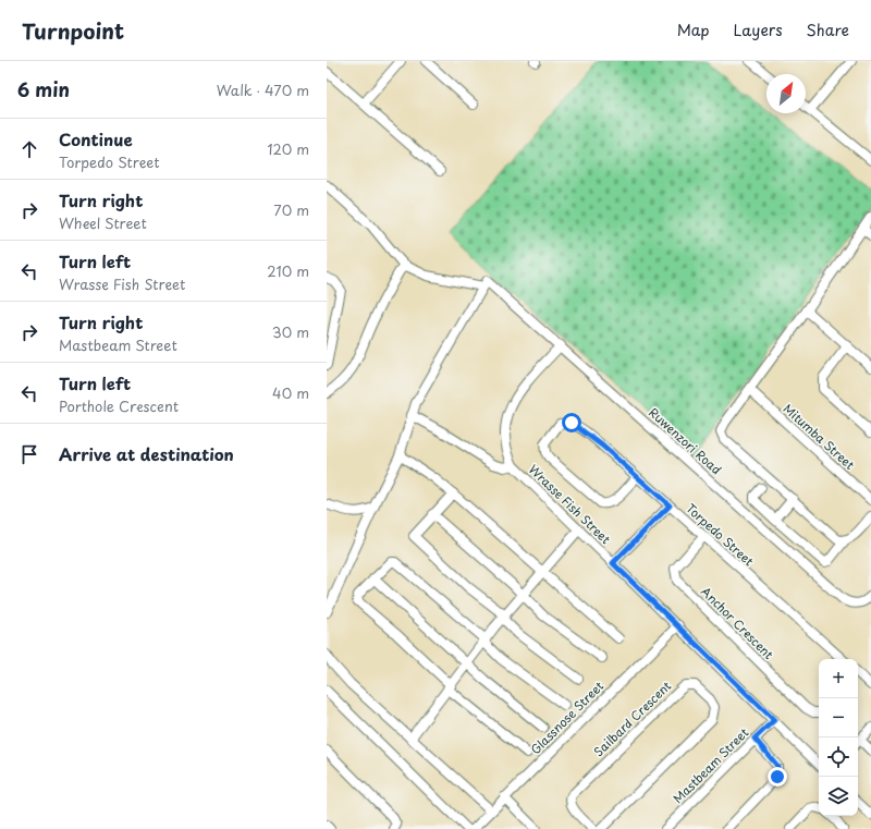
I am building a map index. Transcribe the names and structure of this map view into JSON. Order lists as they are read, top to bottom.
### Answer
{
  "streets": {
    "street": [
      "Mitumba Street",
      "Ruwenzori Road",
      "Wrasse Fish Street",
      "Torpedo Street",
      "Anchor Crescent",
      "Glassnose Street",
      "Sailbard Crescent",
      "Mastbeam Street"
    ]
  },
  "crossings": [
    ["Ruwenzori Road", "Wrasse Fish Street"],
    ["Wrasse Fish Street", "Glassnose Street"],
    ["Wrasse Fish Street", "Mastbeam Street"],
    ["Torpedo Street", "Anchor Crescent"]
  ],
  "north": "top right",
  "page": {
    "header": "Turnpoint",
    "nav": ["Map", "Layers", "Share"],
    "heading": ["6 min", "Walk · 470 m"],
    "list": [
      ["Continue", "Torpedo Street", "120 m"],
      ["Turn right", "Wheel Street", "70 m"],
      ["Turn left", "Wrasse Fish Street", "210 m"],
      ["Turn right", "Mastbeam Street", "30 m"],
      ["Turn left", "Porthole Crescent", "40 m"],
      "Arrive at destination"
    ],
    "map_buttons": ["+", "−"]
  }
}
